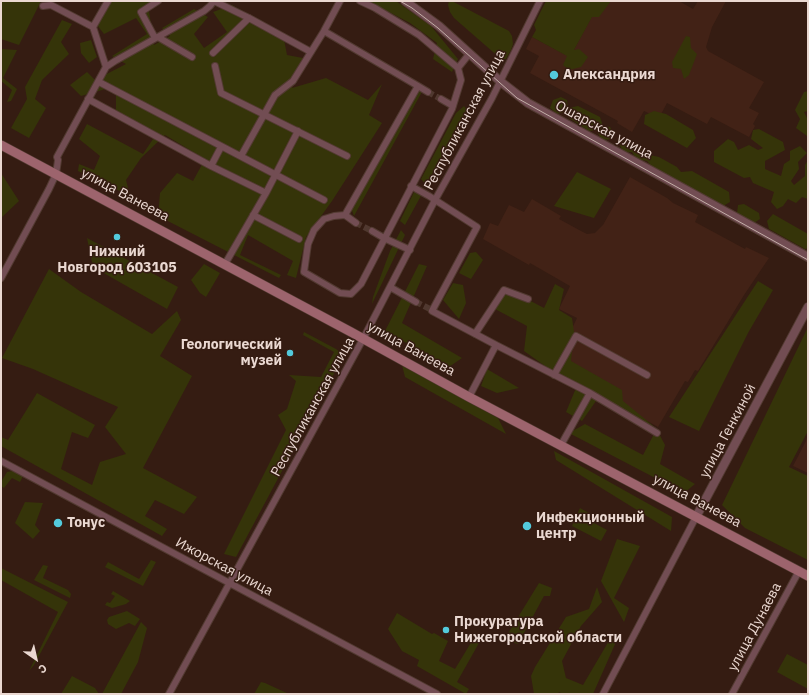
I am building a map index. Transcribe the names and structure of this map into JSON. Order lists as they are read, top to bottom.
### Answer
{
  "streets": {
    "main road": ["улица Ванеева"],
    "street": [
      "Республиканская улица",
      "Ошарская улица",
      "улица Генкиной",
      "Ижорская улица",
      "улица Дунаева"
    ]
  },
  "crossings": [
    ["Республиканская улица", "Ошарская улица"],
    ["Республиканская улица", "улица Ванеева"],
    ["Республиканская улица", "Ижорская улица"],
    ["улица Ванеева", "улица Генкиной"],
    ["улица Ванеева", "улица Дунаева"]
  ],
  "places": [
    "Александрия",
    "Нижний Новгород 603105",
    "Геологический музей",
    "Тонус",
    "Инфекционный центр",
    "Прокуратура Нижегородской области"
  ],
  "north": "bottom right"
}
